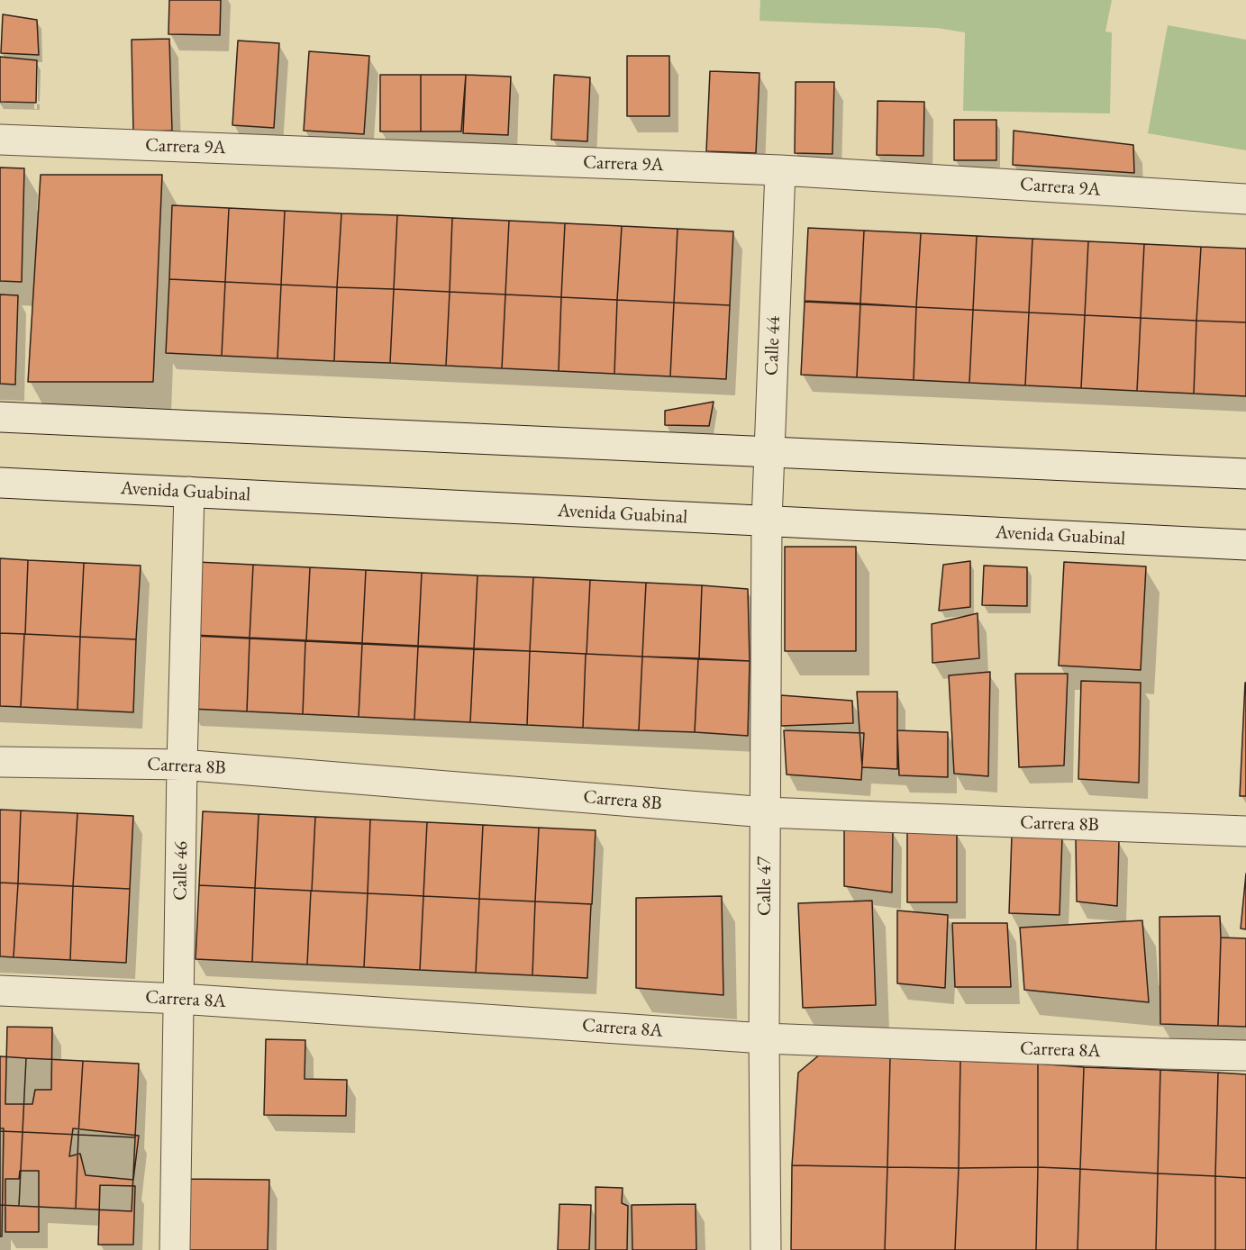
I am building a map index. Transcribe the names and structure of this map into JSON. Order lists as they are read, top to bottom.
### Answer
{
  "streets": {
    "street": [
      "Carrera 9A",
      "Calle 44",
      "Avenida Guabinal",
      "Carrera 8B",
      "Calle 46",
      "Calle 47",
      "Carrera 8A"
    ]
  },
  "crossings": [
    ["Carrera 9A", "Calle 44"],
    ["Calle 44", "Avenida Guabinal"],
    ["Calle 44", "Calle 47"],
    ["Avenida Guabinal", "Calle 46"],
    ["Avenida Guabinal", "Calle 47"],
    ["Carrera 8B", "Calle 46"],
    ["Carrera 8B", "Calle 47"],
    ["Calle 46", "Carrera 8A"],
    ["Calle 47", "Carrera 8A"]
  ]
}
